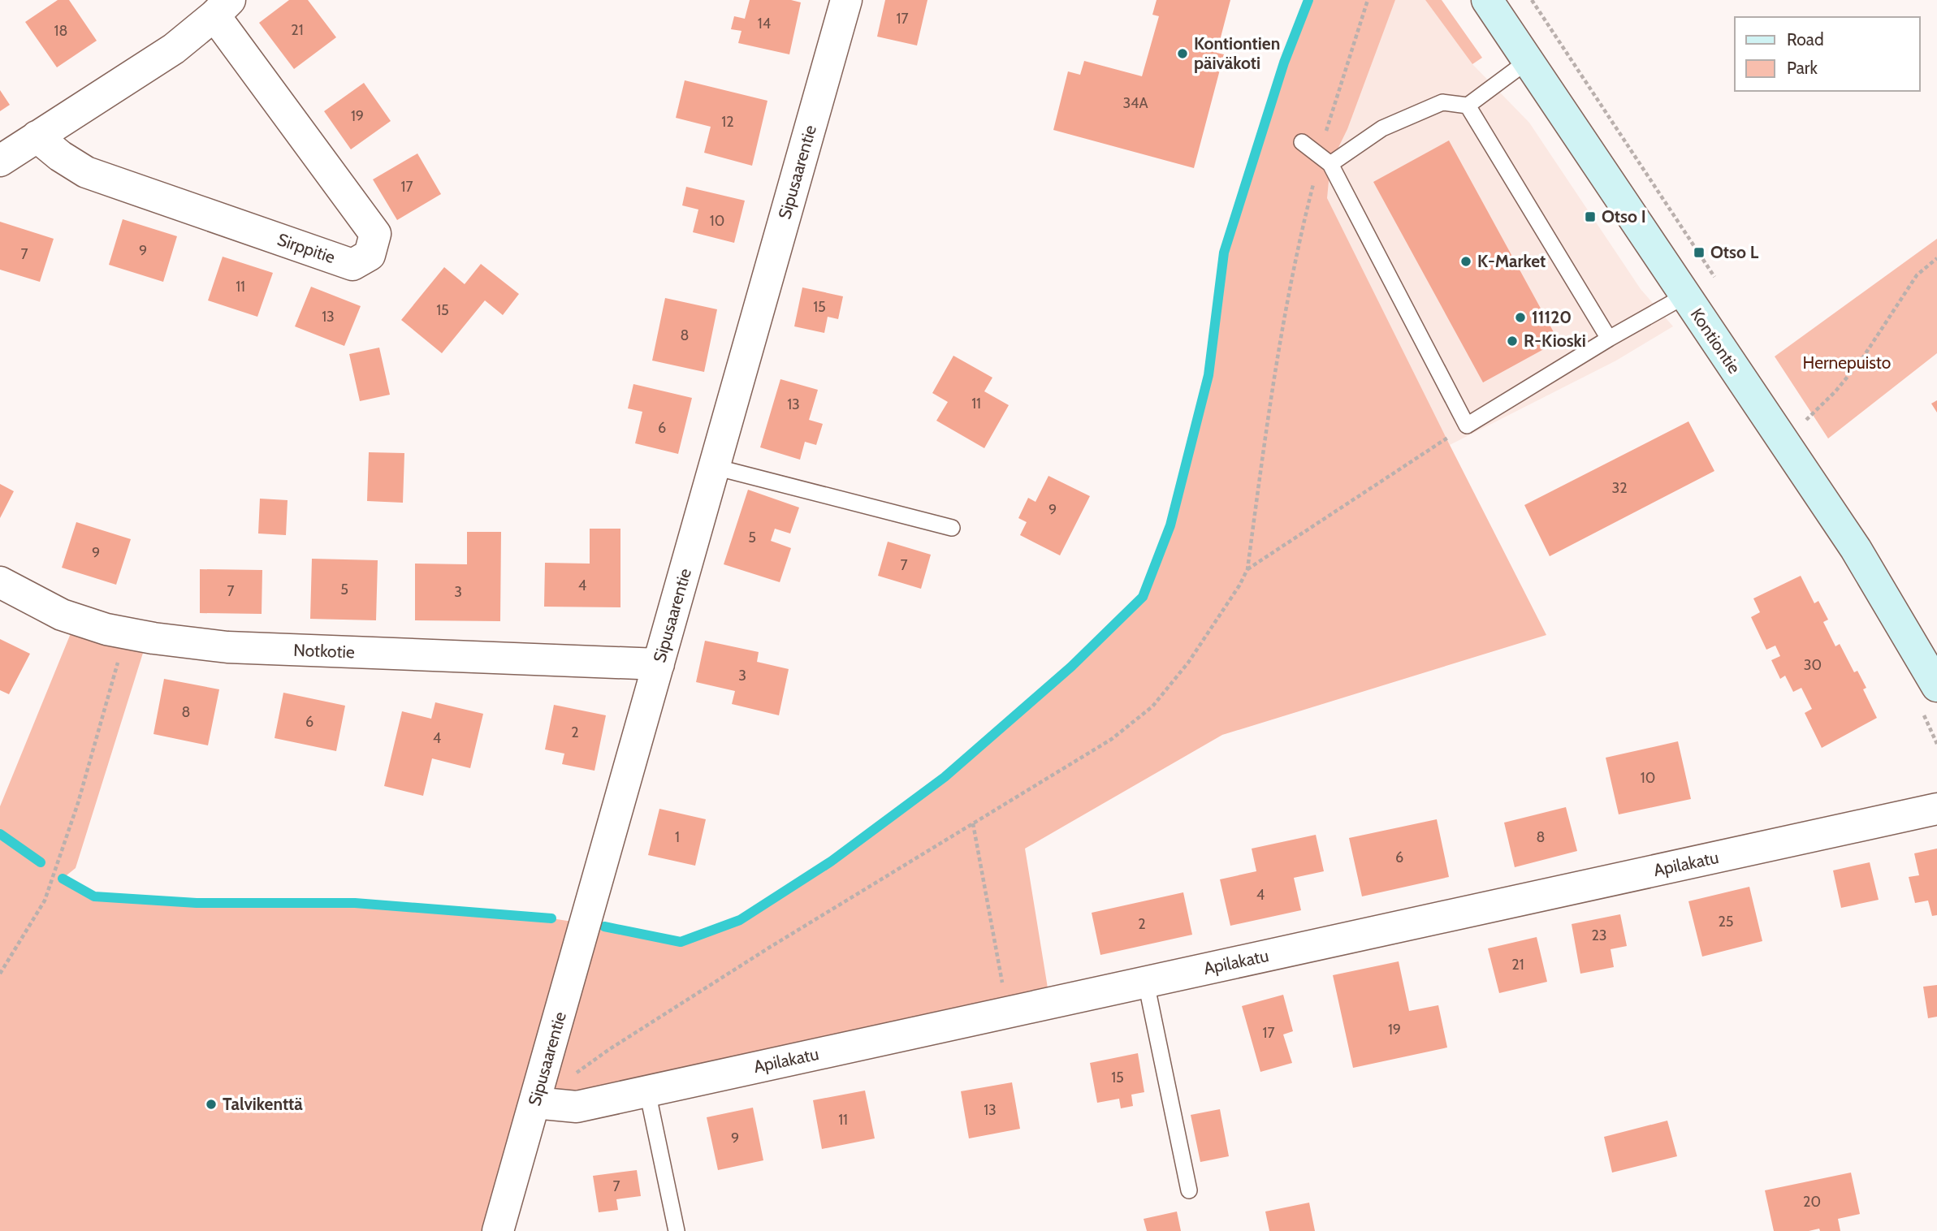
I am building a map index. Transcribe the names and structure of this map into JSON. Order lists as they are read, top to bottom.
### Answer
{
  "streets": {
    "street": [
      "Sipusaarentie",
      "Sirppitie",
      "Kontiontie",
      "Notkotie",
      "Apilakatu"
    ]
  },
  "crossings": [
    ["Sipusaarentie", "Notkotie"],
    ["Sipusaarentie", "Apilakatu"]
  ],
  "parks": ["Hernepuisto"],
  "places": {
    "other": [
      "Kontiontien päiväkoti",
      "K-Market",
      "11120",
      "R-Kioski",
      "Talvikenttä"
    ],
    "transit": ["Otso I", "Otso L"]
  },
  "house_numbers": [
    "17",
    "14",
    "21",
    "18",
    "34A",
    "19",
    "12",
    "17",
    "10",
    "9",
    "7",
    "11",
    "15",
    "15",
    "13",
    "8",
    "11",
    "13",
    "6",
    "32",
    "9",
    "5",
    "9",
    "7",
    "4",
    "5",
    "7",
    "3",
    "30",
    "3",
    "8",
    "6",
    "2",
    "4",
    "10",
    "1",
    "8",
    "6",
    "4",
    "25",
    "2",
    "23",
    "21",
    "19",
    "17",
    "15",
    "13",
    "11",
    "9",
    "7",
    "20"
  ],
  "legend": ["Road", "Park"]
}
